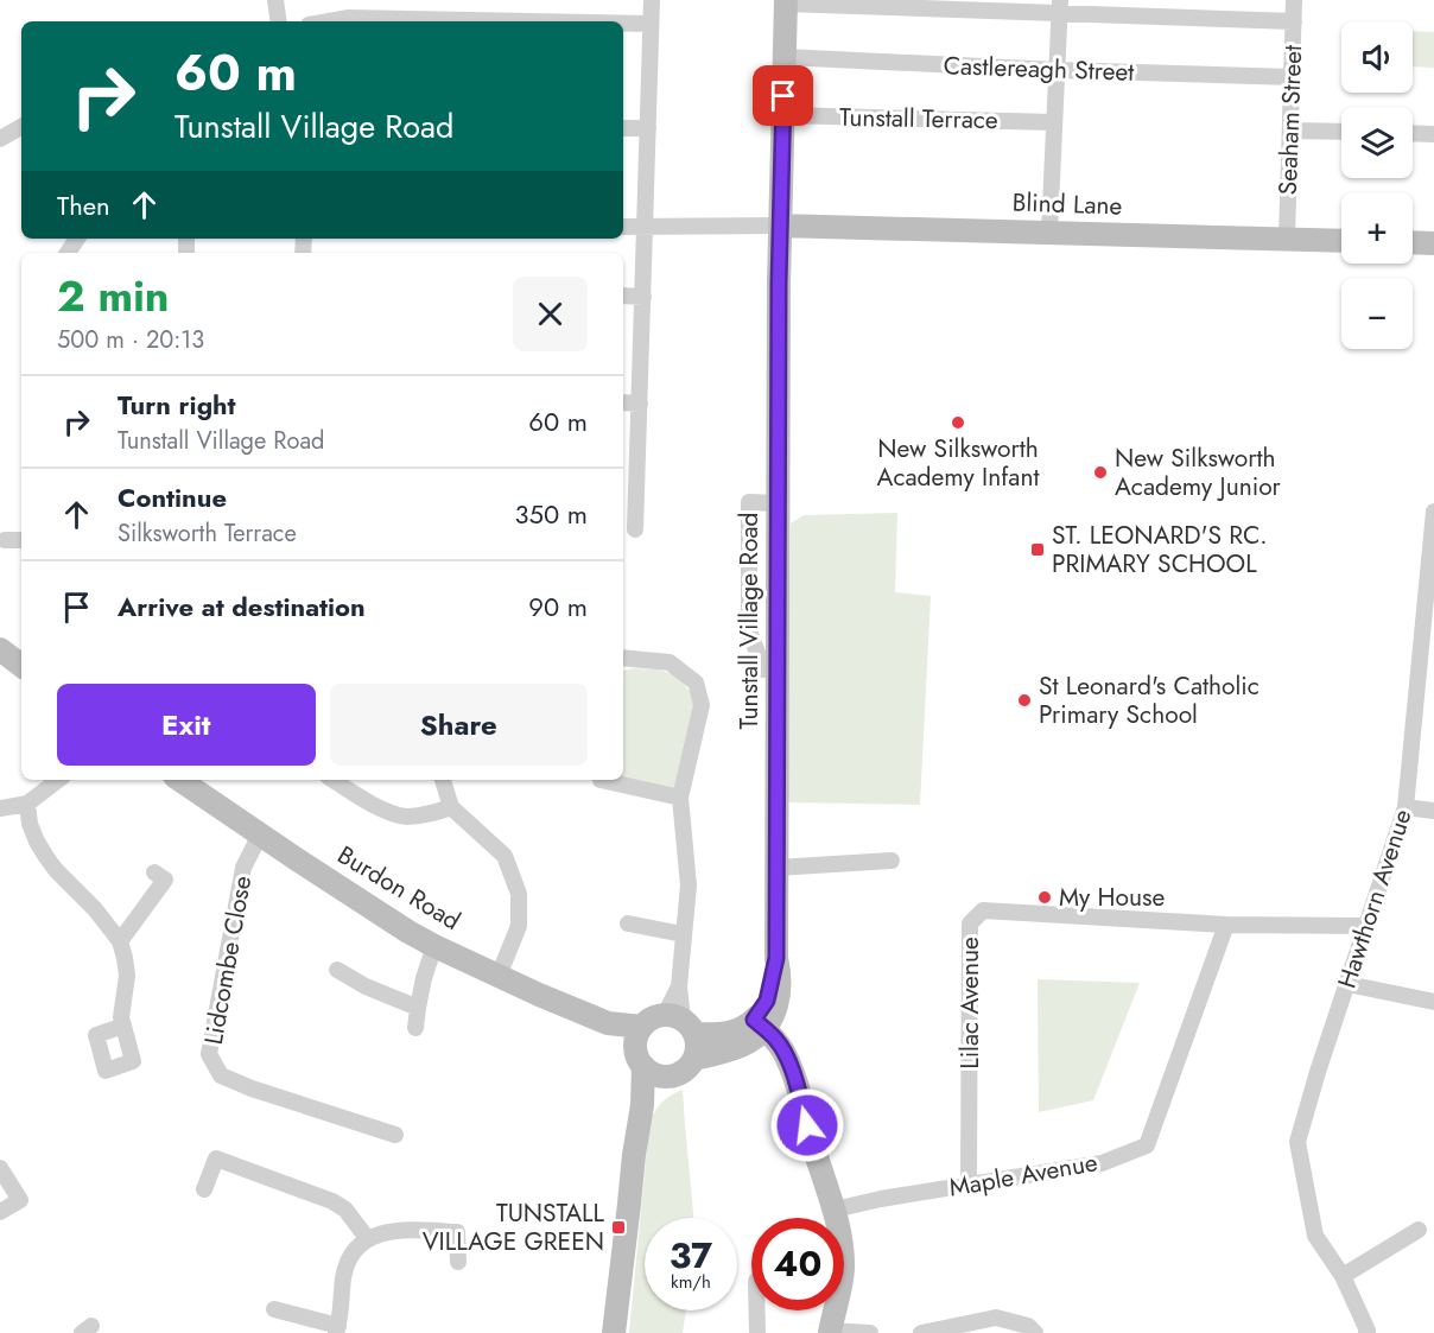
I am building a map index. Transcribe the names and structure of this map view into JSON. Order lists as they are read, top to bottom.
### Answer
{
  "streets": {
    "street": [
      "Castlereagh Street",
      "Tunstall Terrace",
      "Seaham Street",
      "Blind Lane",
      "Tunstall Village Road",
      "Burdon Road",
      "Hawthorn Avenue",
      "Lidcombe Close",
      "Lilac Avenue",
      "Maple Avenue"
    ]
  },
  "crossings": [
    ["Castlereagh Street", "Seaham Street"],
    ["Castlereagh Street", "Tunstall Village Road"],
    ["Tunstall Terrace", "Tunstall Village Road"],
    ["Seaham Street", "Blind Lane"],
    ["Blind Lane", "Tunstall Village Road"],
    ["Burdon Road", "Lidcombe Close"],
    ["Hawthorn Avenue", "Lilac Avenue"],
    ["Lilac Avenue", "Maple Avenue"]
  ],
  "places": {
    "other": [
      "New Silksworth Academy Infant",
      "New Silksworth Academy Junior",
      "St Leonard's Catholic Primary School",
      "My House"
    ],
    "transit": ["ST. LEONARD'S RC. PRIMARY SCHOOL", "TUNSTALL VILLAGE GREEN"]
  },
  "page": {
    "map_buttons": ["+", "−"],
    "turn": ["60 m", "Tunstall Village Road"],
    "then": "Then",
    "heading": ["2 min", "500 m · 20:13"],
    "list": [
      {
        "name": "Turn right",
        "note": "Tunstall Village Road",
        "value": "60 m"
      },
      {
        "name": "Continue",
        "note": "Silksworth Terrace",
        "value": "350 m"
      },
      {
        "name": "Arrive at destination",
        "value": "90 m"
      }
    ],
    "buttons": ["Exit", "Share"],
    "speed": "37 km/h",
    "limit": "40"
  }
}
